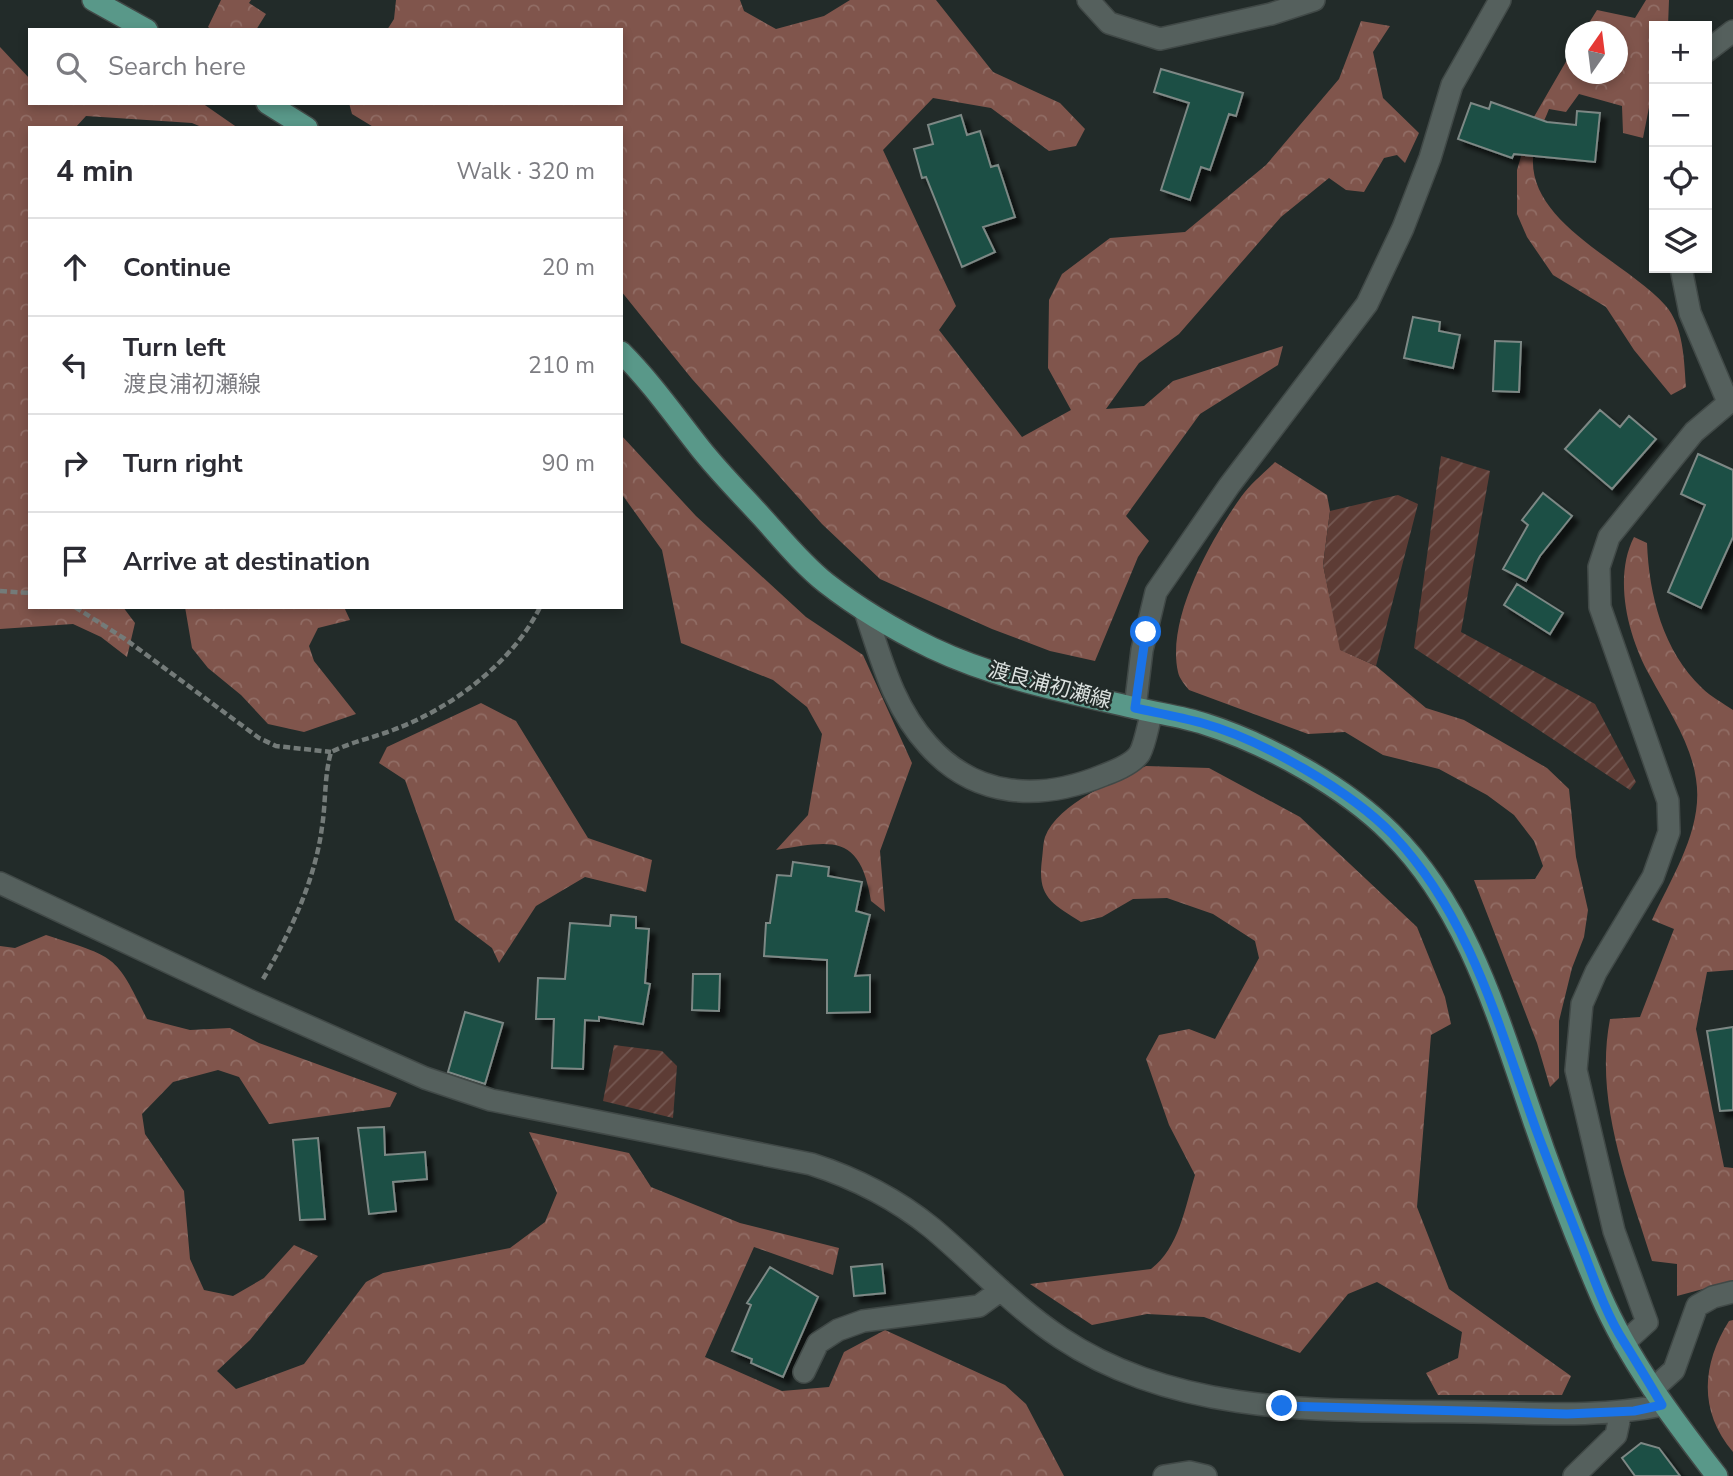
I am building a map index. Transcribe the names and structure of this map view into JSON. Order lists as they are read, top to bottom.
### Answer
{
  "streets": {
    "main road": ["渡良浦初瀬線"]
  },
  "north": "top",
  "page": {
    "map_buttons": ["+", "−"],
    "search": "Search here",
    "heading": ["4 min", "Walk · 320 m"],
    "list": [
      ["Continue", "20 m"],
      ["Turn left", "渡良浦初瀬線", "210 m"],
      ["Turn right", "90 m"],
      "Arrive at destination"
    ]
  }
}
